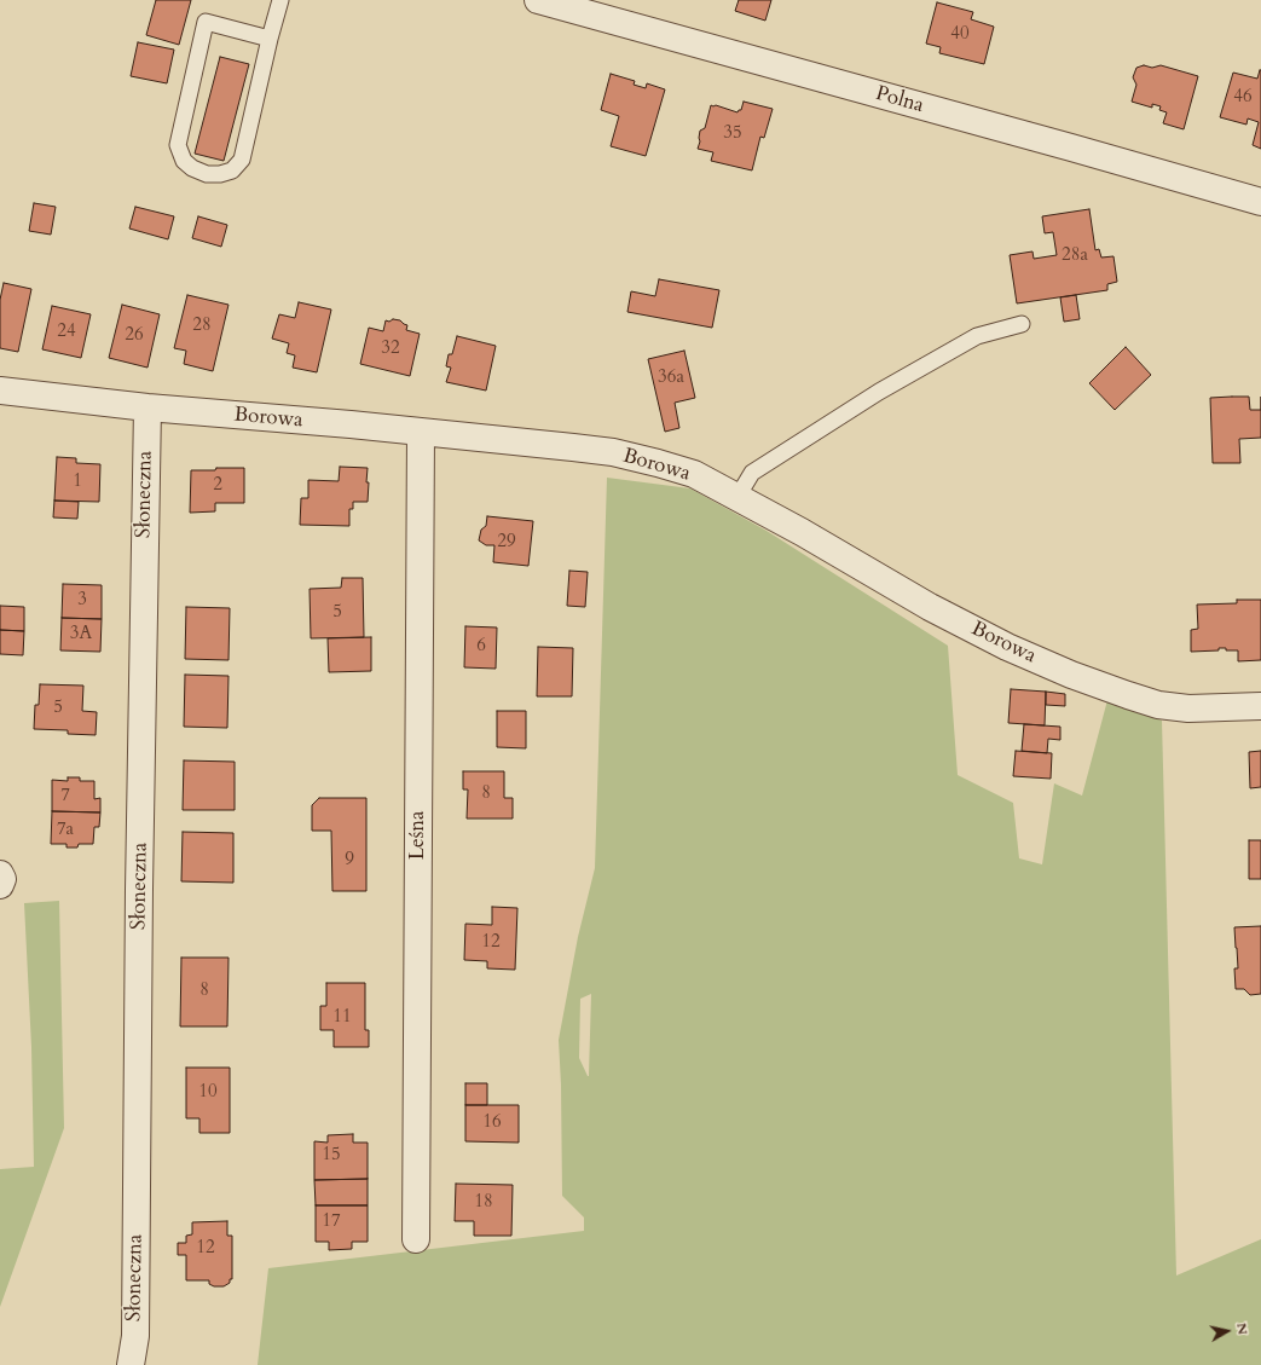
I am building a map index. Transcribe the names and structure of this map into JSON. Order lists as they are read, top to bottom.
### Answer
{
  "streets": {
    "street": [
      "Polna",
      "Borowa",
      "Słoneczna",
      "Leśna"
    ]
  },
  "crossings": [
    ["Borowa", "Słoneczna"],
    ["Borowa", "Leśna"]
  ],
  "house_numbers": [
    "40",
    "46",
    "35",
    "28a",
    "28",
    "24",
    "26",
    "32",
    "36a",
    "1",
    "2",
    "29",
    "3",
    "5",
    "3A",
    "6",
    "5",
    "8",
    "7",
    "7a",
    "9",
    "12",
    "8",
    "11",
    "10",
    "16",
    "15",
    "18",
    "17",
    "12"
  ],
  "north": "right"
}
